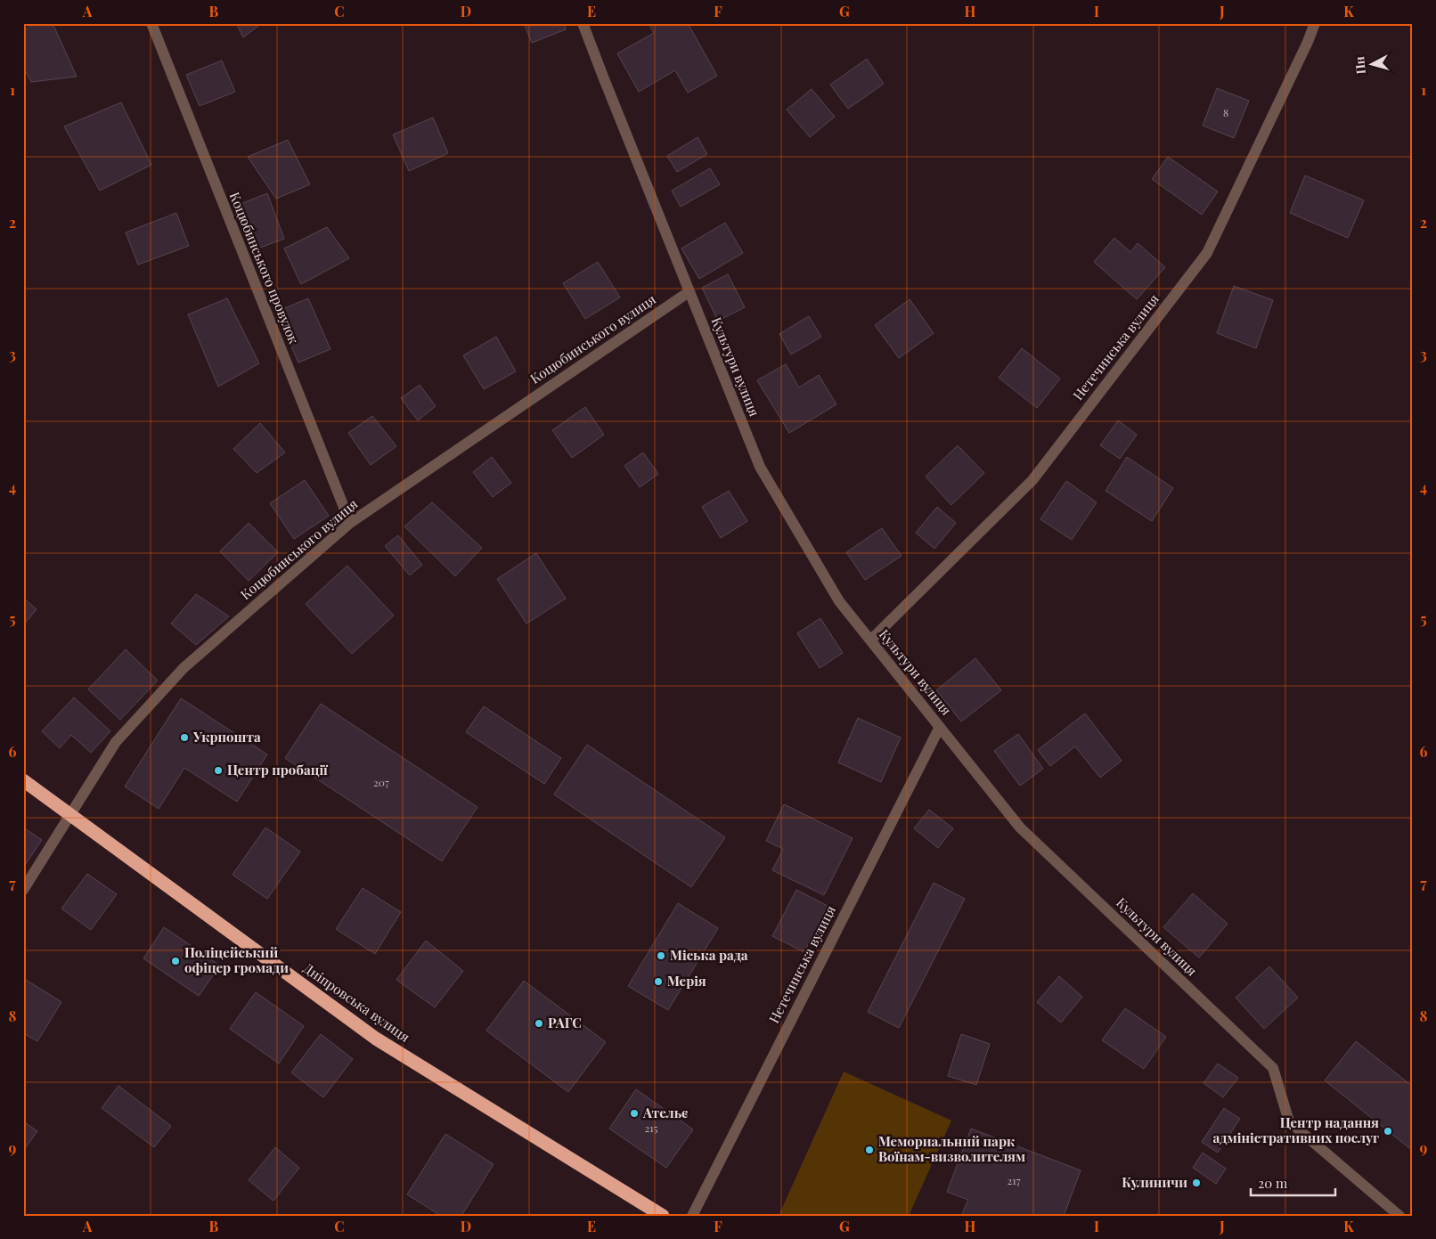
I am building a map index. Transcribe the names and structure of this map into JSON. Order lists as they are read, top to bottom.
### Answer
{
  "streets": {
    "highway": ["Дніпровська вулиця"],
    "street": [
      "Коцюбинського провулок",
      "Коцюбинського вулиця",
      "Нетечинська вулиця",
      "Культури вулиця"
    ]
  },
  "crossings": [
    ["Коцюбинського провулок", "Коцюбинського вулиця"],
    ["Коцюбинського вулиця", "Культури вулиця"],
    ["Коцюбинського вулиця", "Дніпровська вулиця"],
    ["Нетечинська вулиця", "Культури вулиця"]
  ],
  "places": [
    "Укрпошта",
    "Центр пробації",
    "Міська рада",
    "Поліцейський офіцер громади",
    "Мерія",
    "РАГС",
    "Ательє",
    "Центр надання адміністративних послуг",
    "Мемориальний парк Воїнам-визволителям",
    "Кулиничи"
  ],
  "house_numbers": [
    "8",
    "207",
    "215",
    "217"
  ],
  "scale_bar": "20 m",
  "north": "left",
  "grid": {
    "columns": [
      "A",
      "B",
      "C",
      "D",
      "E",
      "F",
      "G",
      "H",
      "I",
      "J",
      "K"
    ],
    "rows": [
      "1",
      "2",
      "3",
      "4",
      "5",
      "6",
      "7",
      "8",
      "9"
    ]
  }
}
